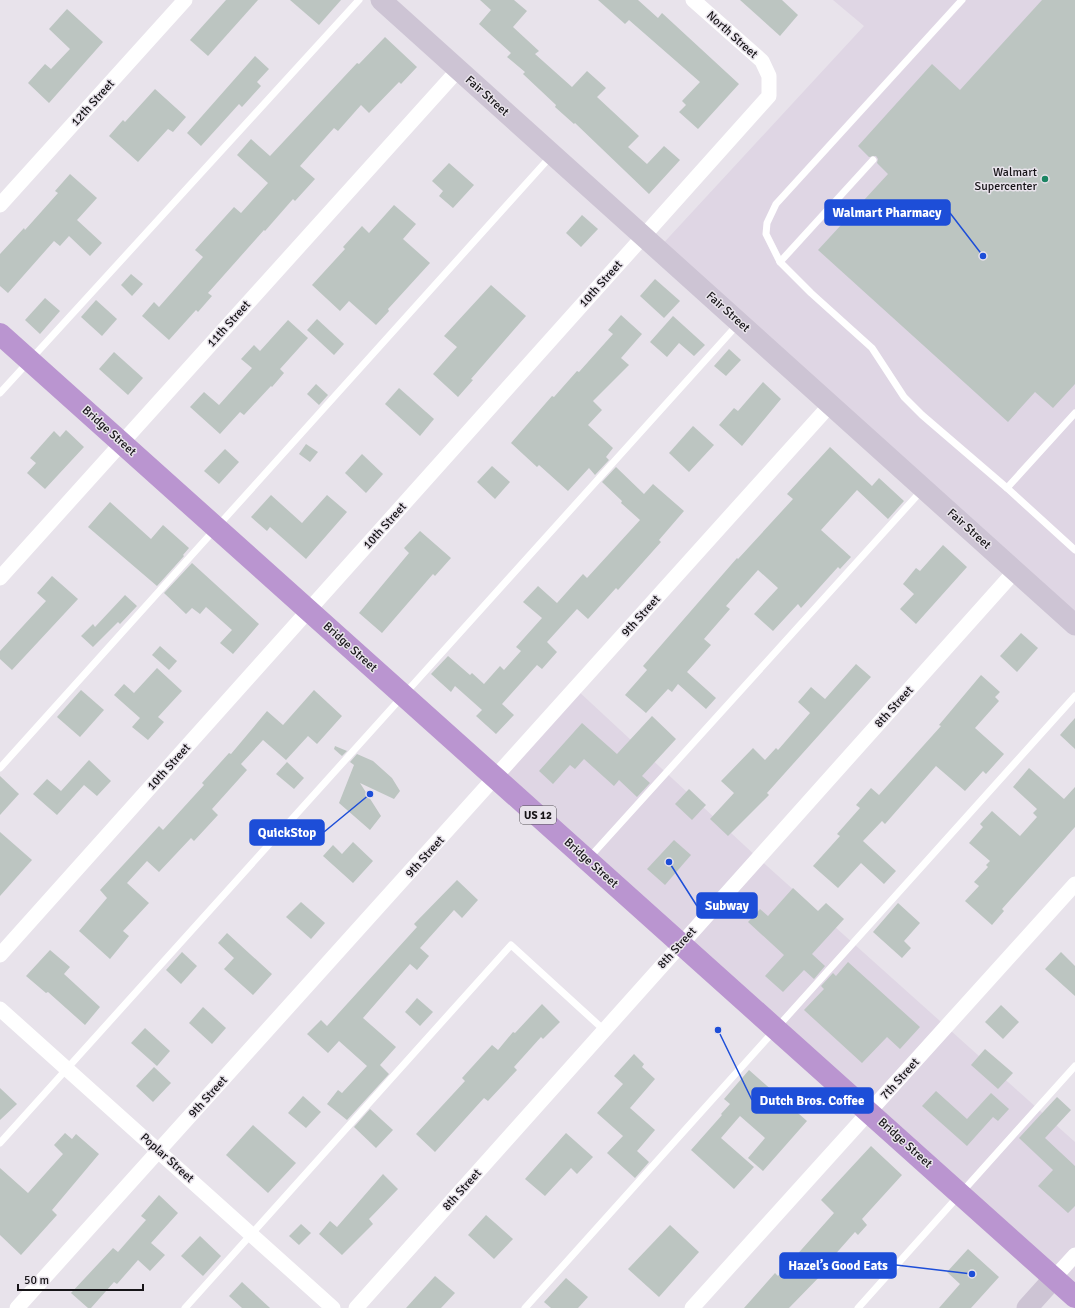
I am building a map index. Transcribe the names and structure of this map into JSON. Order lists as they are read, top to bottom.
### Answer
{
  "streets": {
    "highway": ["Bridge Street", "US 12"],
    "street": [
      "North Street",
      "Fair Street",
      "12th Street",
      "10th Street",
      "11th Street",
      "9th Street",
      "8th Street",
      "7th Street",
      "Poplar Street"
    ]
  },
  "crossings": [
    ["North Street", "10th Street"],
    ["Fair Street", "10th Street"],
    ["Fair Street", "11th Street"],
    ["Fair Street", "9th Street"],
    ["Fair Street", "8th Street"],
    ["10th Street", "Bridge Street"],
    ["11th Street", "Bridge Street"],
    ["Bridge Street", "9th Street"],
    ["Bridge Street", "8th Street"],
    ["Bridge Street", "7th Street"],
    ["9th Street", "Poplar Street"]
  ],
  "places": [
    "Walmart Supercenter",
    "Walmart Pharmacy",
    "QuickStop",
    "Subway",
    "Dutch Bros. Coffee",
    "Hazel’s Good Eats"
  ],
  "scale_bar": "50 m"
}
